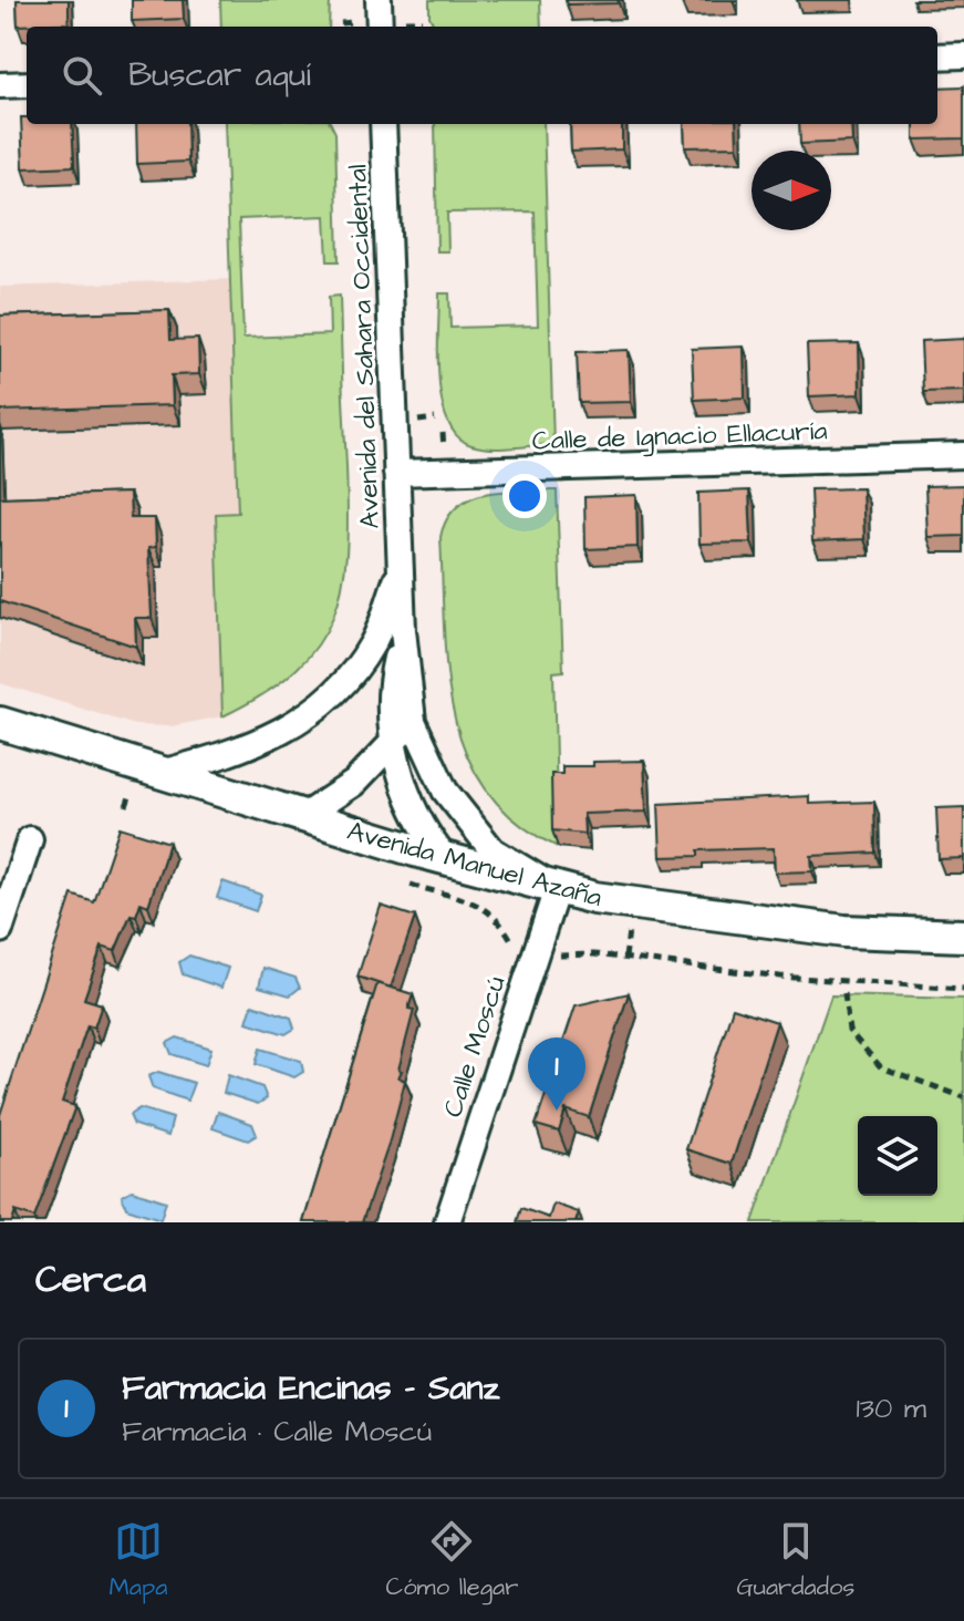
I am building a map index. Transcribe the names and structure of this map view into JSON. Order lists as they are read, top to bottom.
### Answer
{
  "streets": {
    "street": [
      "Avenida del Sahara Occidental",
      "Calle de Ignacio Ellacuría",
      "Avenida Manuel Azaña",
      "Calle Moscú"
    ]
  },
  "crossings": [
    ["Avenida del Sahara Occidental", "Calle de Ignacio Ellacuría"],
    ["Avenida del Sahara Occidental", "Avenida Manuel Azaña"],
    ["Avenida del Sahara Occidental", "Calle Moscú"],
    ["Avenida Manuel Azaña", "Calle Moscú"]
  ],
  "north": "right",
  "page": {
    "search": "Buscar aquí",
    "pins": "1",
    "heading": "Cerca",
    "list": [
      {
        "mark": "1",
        "name": "Farmacia Encinas - Sanz",
        "note": "Farmacia · Calle Moscú",
        "value": "130 m"
      }
    ],
    "nav": ["Mapa", "Cómo llegar", "Guardados"]
  }
}
